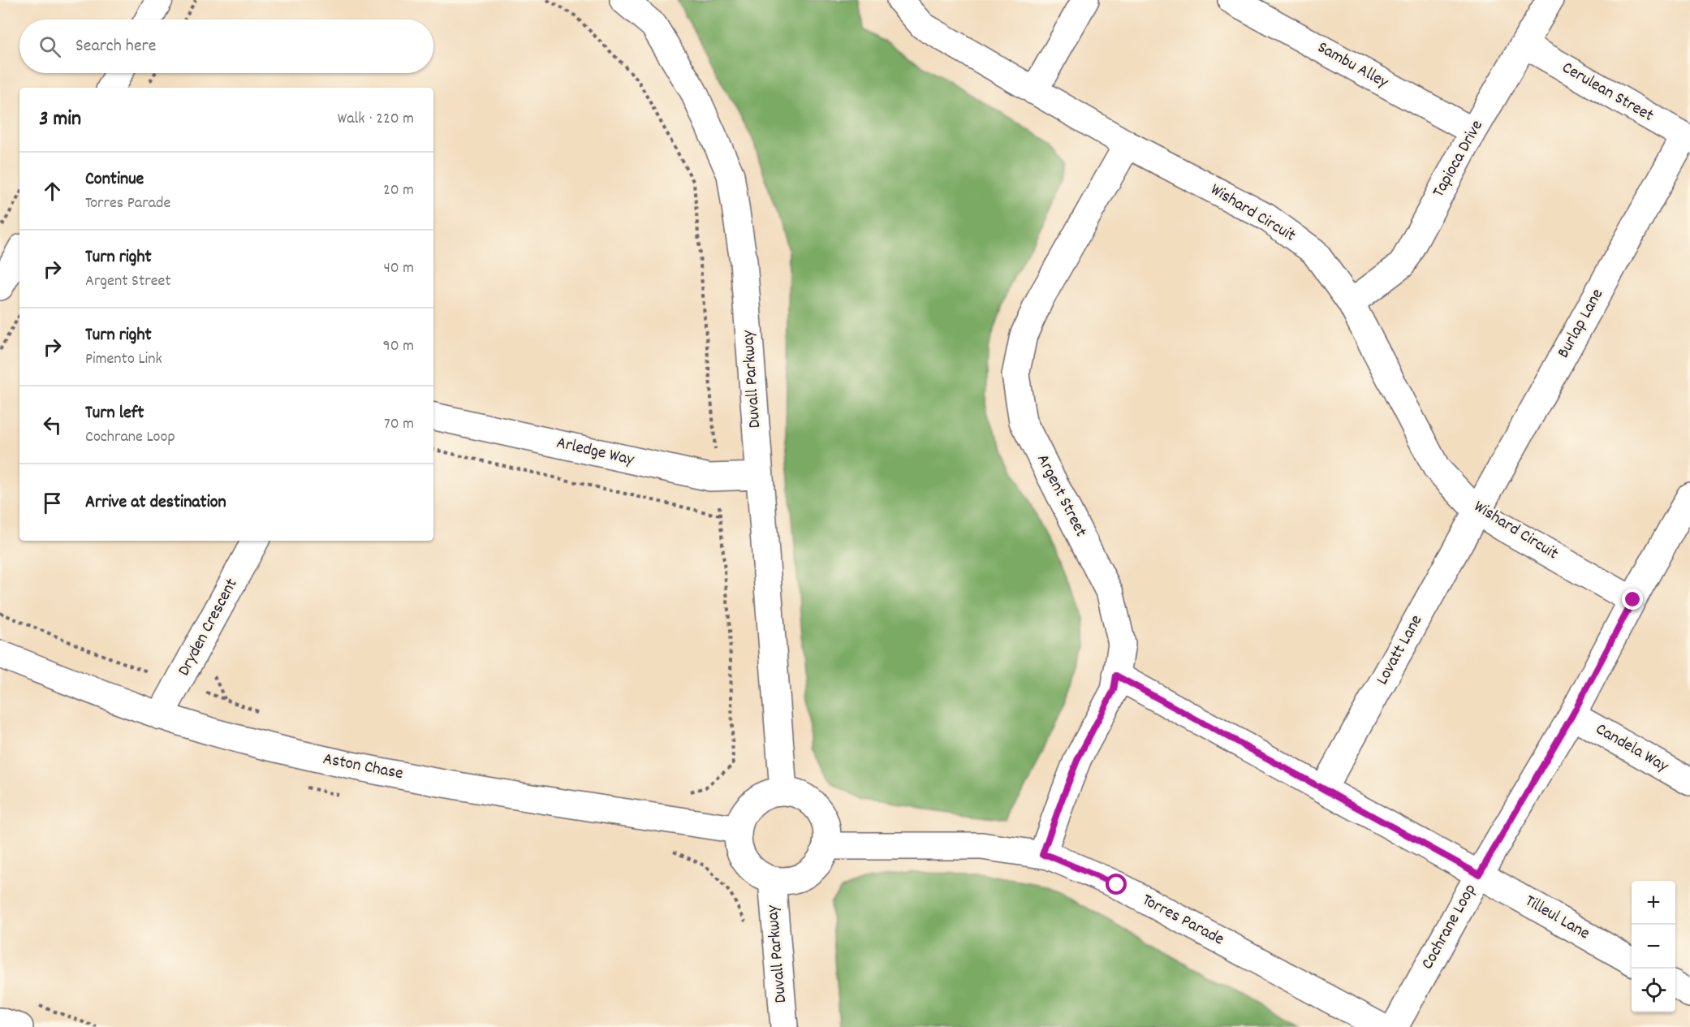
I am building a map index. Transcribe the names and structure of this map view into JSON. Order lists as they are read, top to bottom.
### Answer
{
  "streets": {
    "street": [
      "Sambu Alley",
      "Cerulean Street",
      "Tapioca Drive",
      "Wishard Circuit",
      "Burlap Lane",
      "Duvall Parkway",
      "Arledge Way",
      "Argent Street",
      "Dryden Crescent",
      "Lovatt Lane",
      "Candela Way",
      "Aston Chase",
      "Tilleul Lane",
      "Torres Parade",
      "Cochrane Loop"
    ]
  },
  "crossings": [
    ["Sambu Alley", "Tapioca Drive"],
    ["Cerulean Street", "Tapioca Drive"],
    ["Cerulean Street", "Burlap Lane"],
    ["Tapioca Drive", "Wishard Circuit"],
    ["Wishard Circuit", "Burlap Lane"],
    ["Wishard Circuit", "Argent Street"],
    ["Wishard Circuit", "Lovatt Lane"],
    ["Wishard Circuit", "Cochrane Loop"],
    ["Burlap Lane", "Lovatt Lane"],
    ["Duvall Parkway", "Arledge Way"],
    ["Duvall Parkway", "Aston Chase"],
    ["Duvall Parkway", "Torres Parade"],
    ["Argent Street", "Tilleul Lane"],
    ["Argent Street", "Torres Parade"],
    ["Dryden Crescent", "Aston Chase"],
    ["Lovatt Lane", "Tilleul Lane"],
    ["Candela Way", "Cochrane Loop"],
    ["Aston Chase", "Torres Parade"],
    ["Tilleul Lane", "Cochrane Loop"]
  ],
  "page": {
    "search": "Search here",
    "heading": ["3 min", "Walk · 220 m"],
    "list": [
      ["Continue", "Torres Parade", "20 m"],
      ["Turn right", "Argent Street", "40 m"],
      ["Turn right", "Pimento Link", "90 m"],
      ["Turn left", "Cochrane Loop", "70 m"],
      "Arrive at destination"
    ],
    "map_buttons": ["+", "−"]
  }
}
